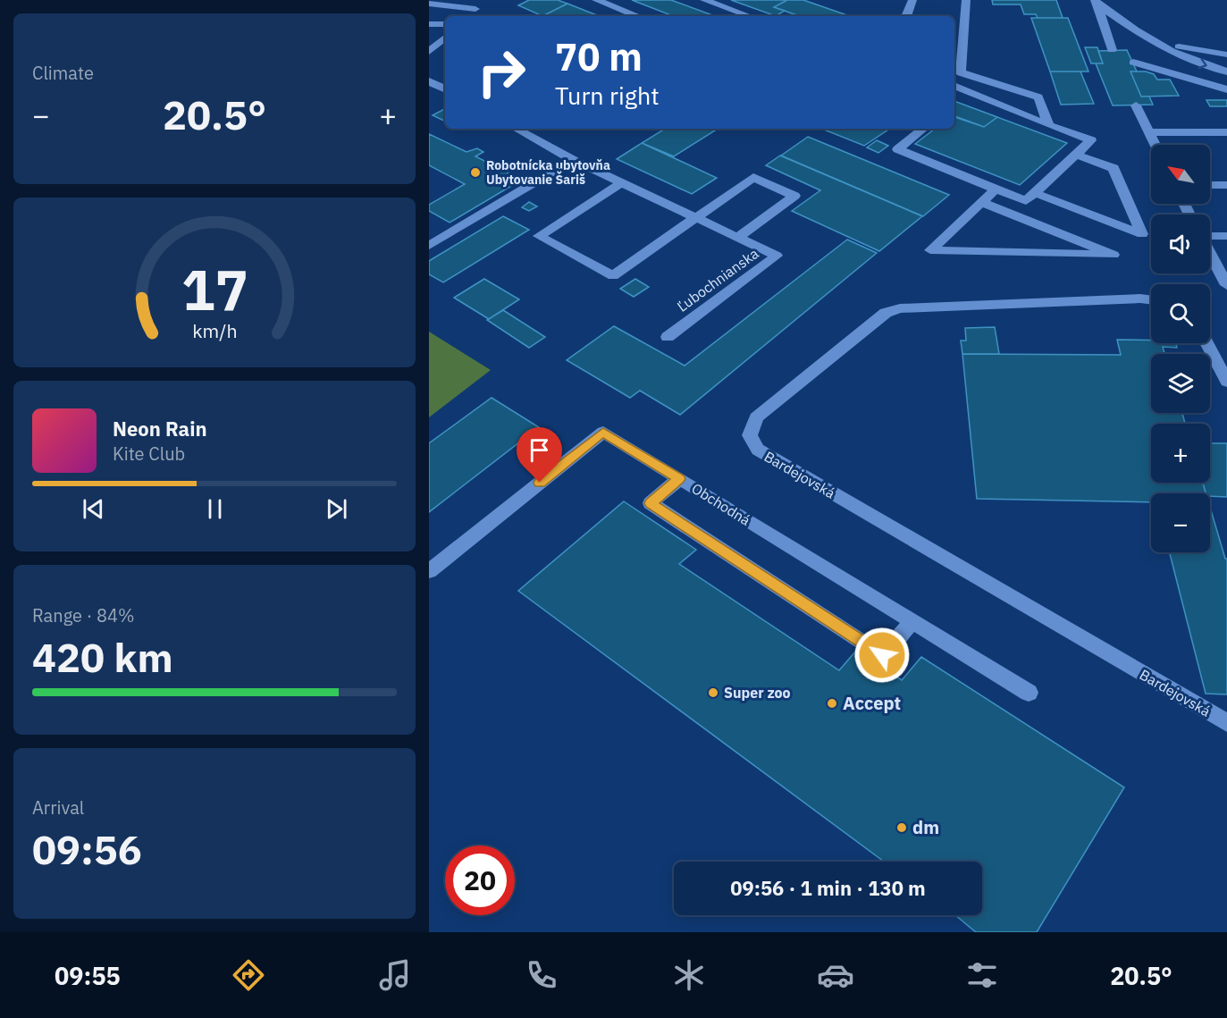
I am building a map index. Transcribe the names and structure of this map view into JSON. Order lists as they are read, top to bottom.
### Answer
{
  "streets": {
    "lane": ["Ľubochnianska", "Bardejovská", "Obchodná"]
  },
  "places": [
    "Robotnícka ubytovňa Ubytovanie Šariš",
    "Super zoo",
    "Accept",
    "dm"
  ],
  "north": "top left",
  "page": {
    "tile": [
      "Climate",
      ["Range · 84%", "420 km"],
      ["Arrival", "09:56"]
    ],
    "turn": ["70 m", "Turn right"],
    "heat": ["−", "20.5°", "+"],
    "map_buttons": ["+", "−"],
    "song": ["Neon Rain", "Kite Club"],
    "limit": "20",
    "trip": "09:56 · 1 min · 130 m",
    "tabs": ["09:55", "20.5°"],
    "gauge": ["17", "km/h"]
  }
}
